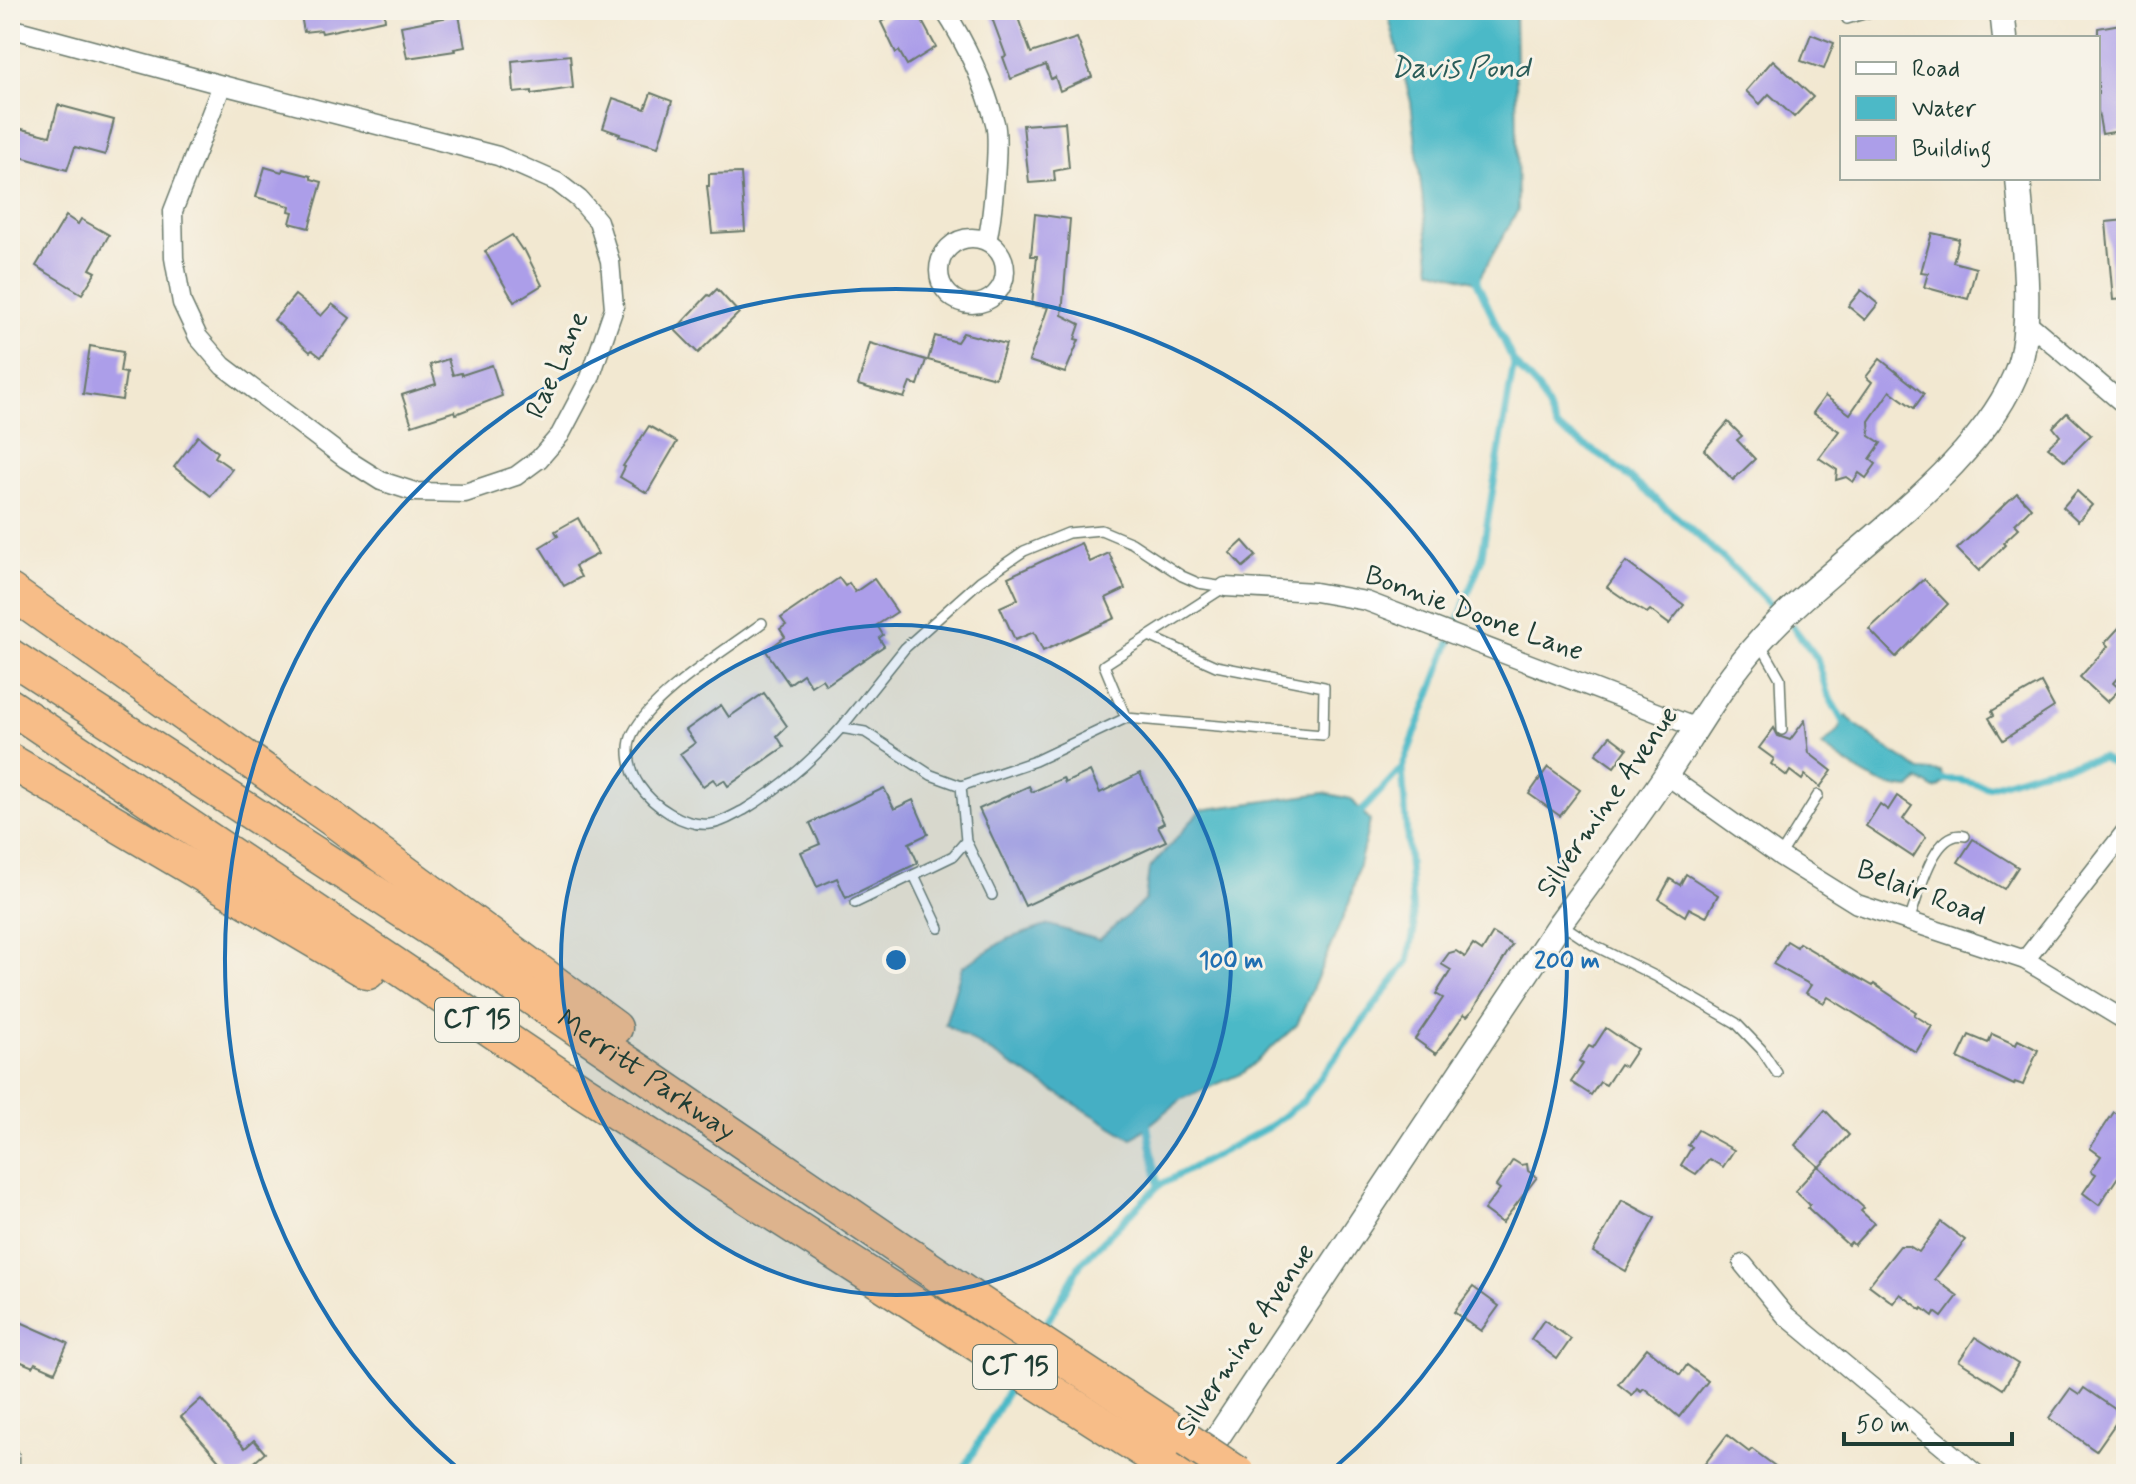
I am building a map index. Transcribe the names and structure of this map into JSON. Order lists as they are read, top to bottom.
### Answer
{
  "streets": {
    "highway": ["CT 15", "Merritt Parkway"],
    "street": [
      "Rae Lane",
      "Bonnie Doone Lane",
      "Silvermine Avenue",
      "Belair Road"
    ]
  },
  "crossings": [
    ["Bonnie Doone Lane", "Silvermine Avenue"],
    ["Silvermine Avenue", "Belair Road"],
    ["Silvermine Avenue", "Merritt Parkway"]
  ],
  "water": ["Davis Pond"],
  "legend": ["Road", "Water", "Building"],
  "scale_bar": "50 m",
  "rings": ["100 m", "200 m"]
}
